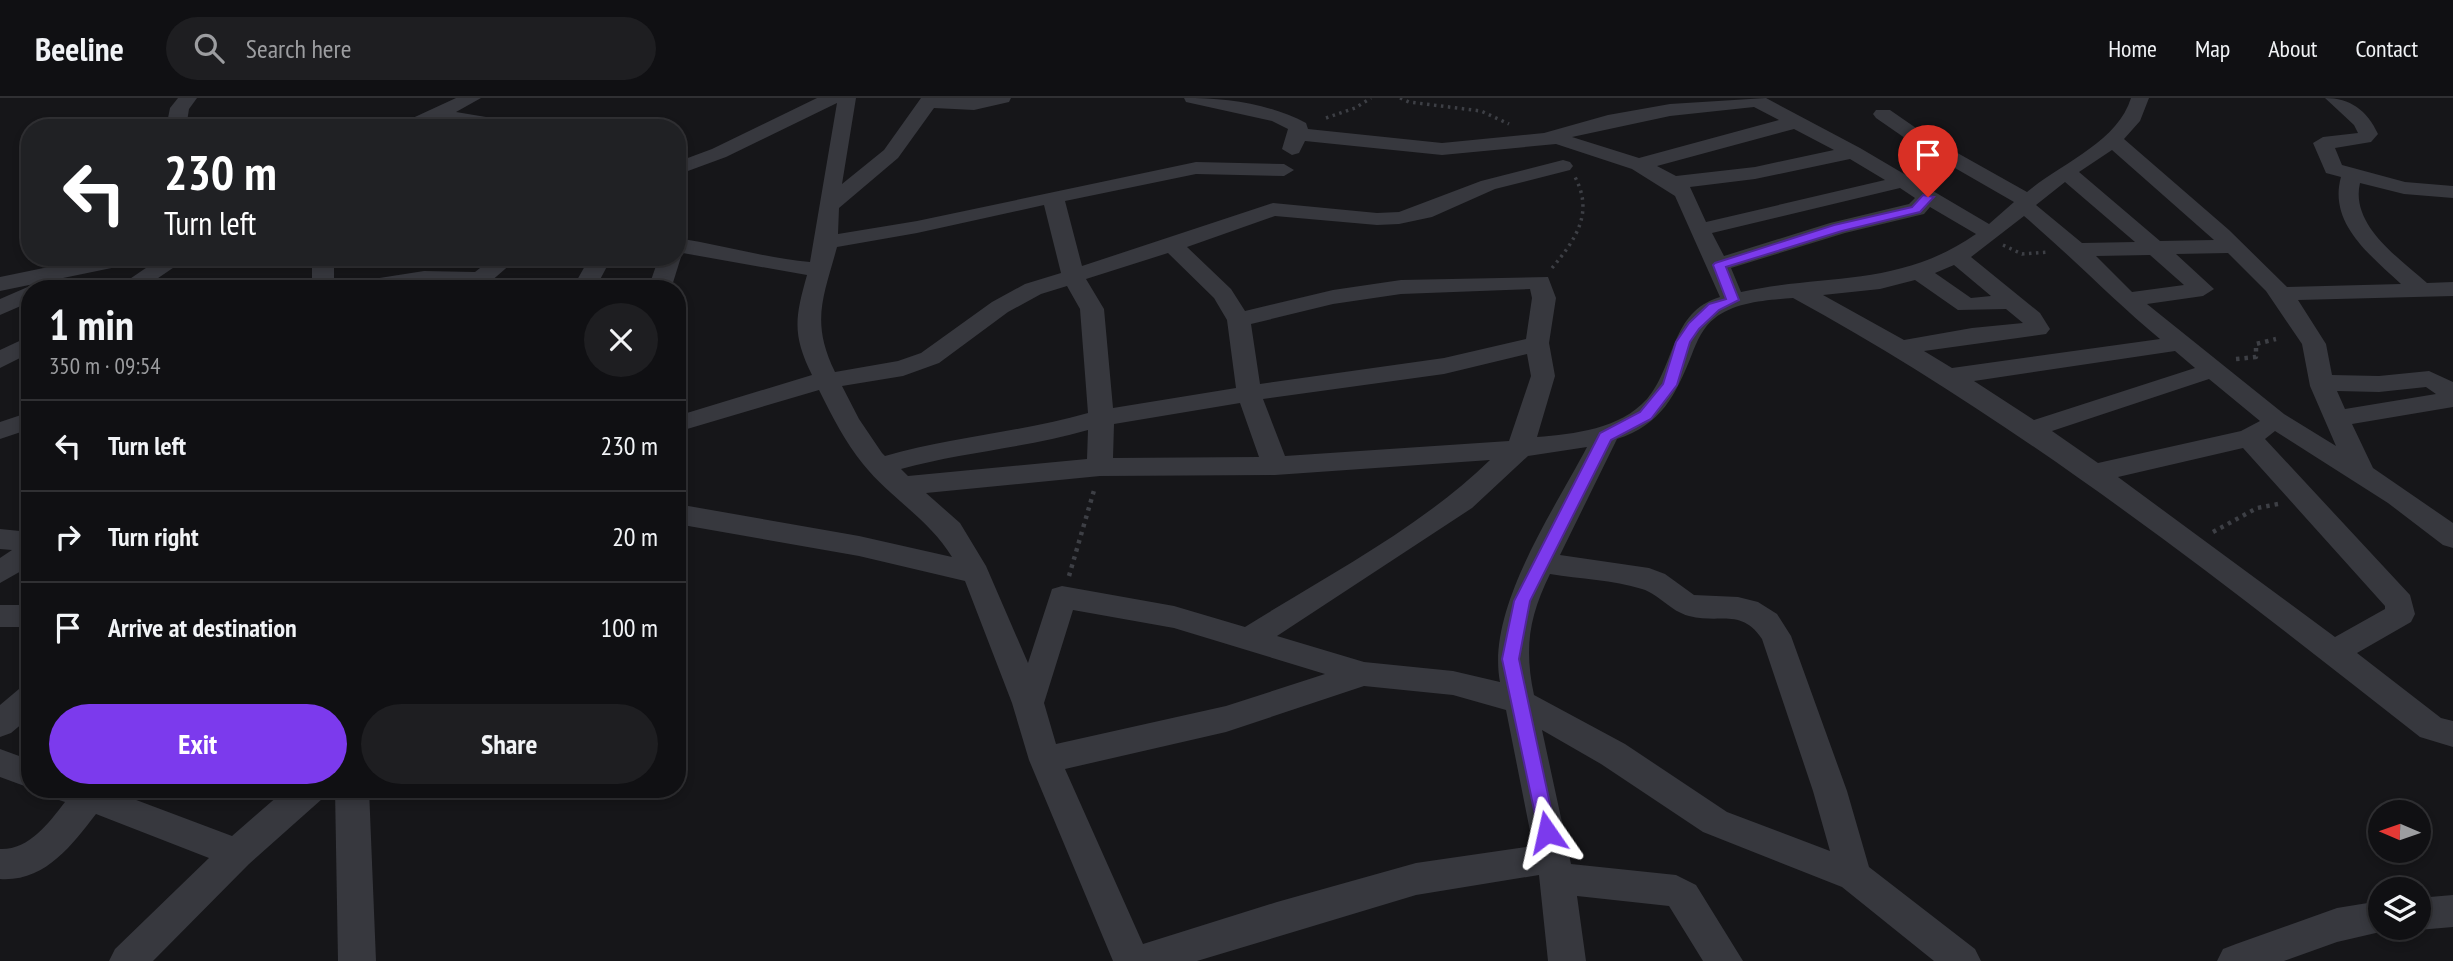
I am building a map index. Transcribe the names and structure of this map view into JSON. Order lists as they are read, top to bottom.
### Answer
{
  "north": "left",
  "page": {
    "header": "Beeline",
    "search": "Search here",
    "nav": [
      "Home",
      "Map",
      "About",
      "Contact"
    ],
    "turn": ["230 m", "Turn left"],
    "heading": ["1 min", "350 m · 09:54"],
    "list": [
      {
        "name": "Turn left",
        "value": "230 m"
      },
      {
        "name": "Turn right",
        "value": "20 m"
      },
      {
        "name": "Arrive at destination",
        "value": "100 m"
      }
    ],
    "buttons": ["Exit", "Share"]
  }
}
